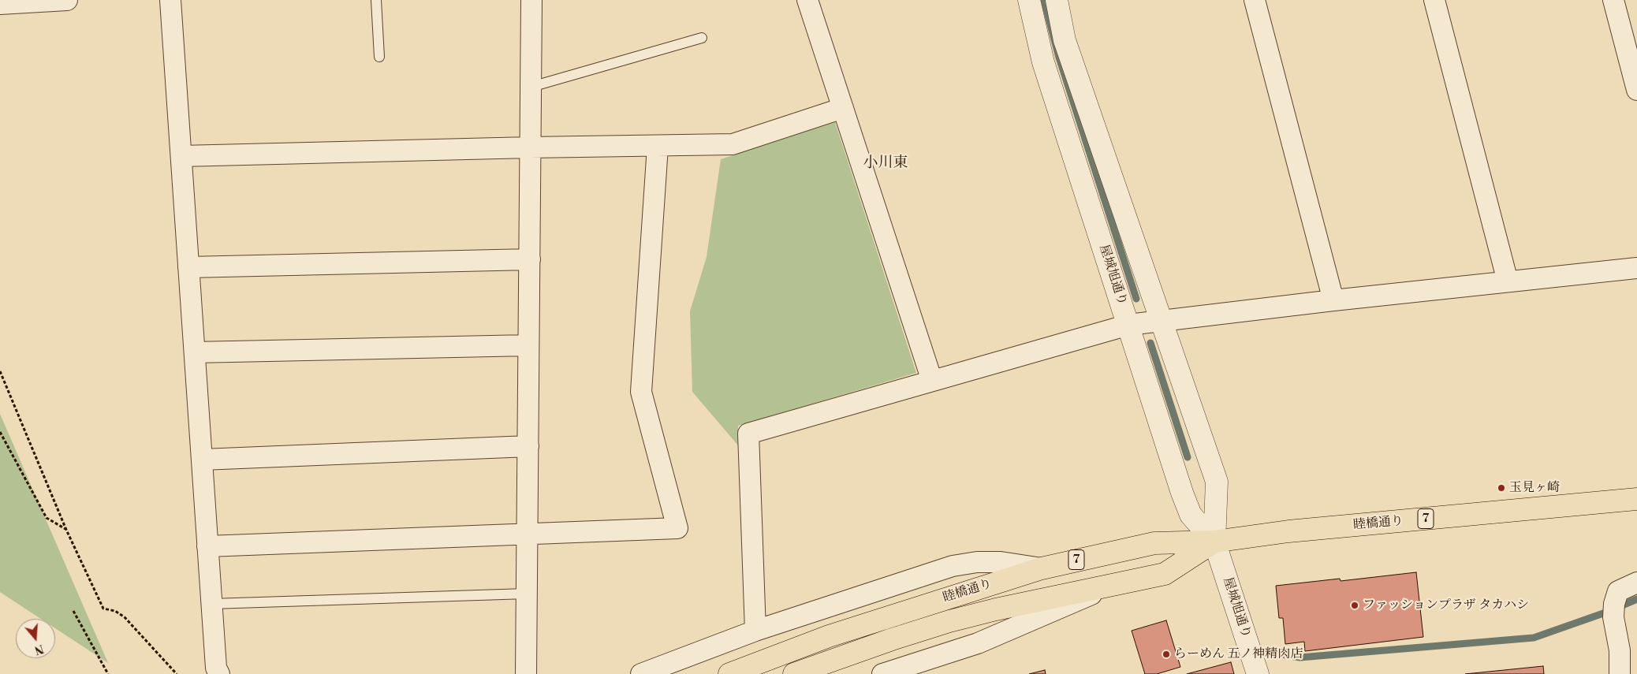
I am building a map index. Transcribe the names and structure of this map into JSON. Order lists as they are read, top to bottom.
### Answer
{
  "streets": {
    "main road": ["7", "睦橋通り"],
    "street": ["屋城旭通り"]
  },
  "crossings": [
    ["屋城旭通り", "睦橋通り"]
  ],
  "districts": ["小川東"],
  "places": ["玉見ヶ崎", "ファッションプラザ タカハシ", "らーめん 五ノ神精肉店"],
  "north": "bottom"
}
